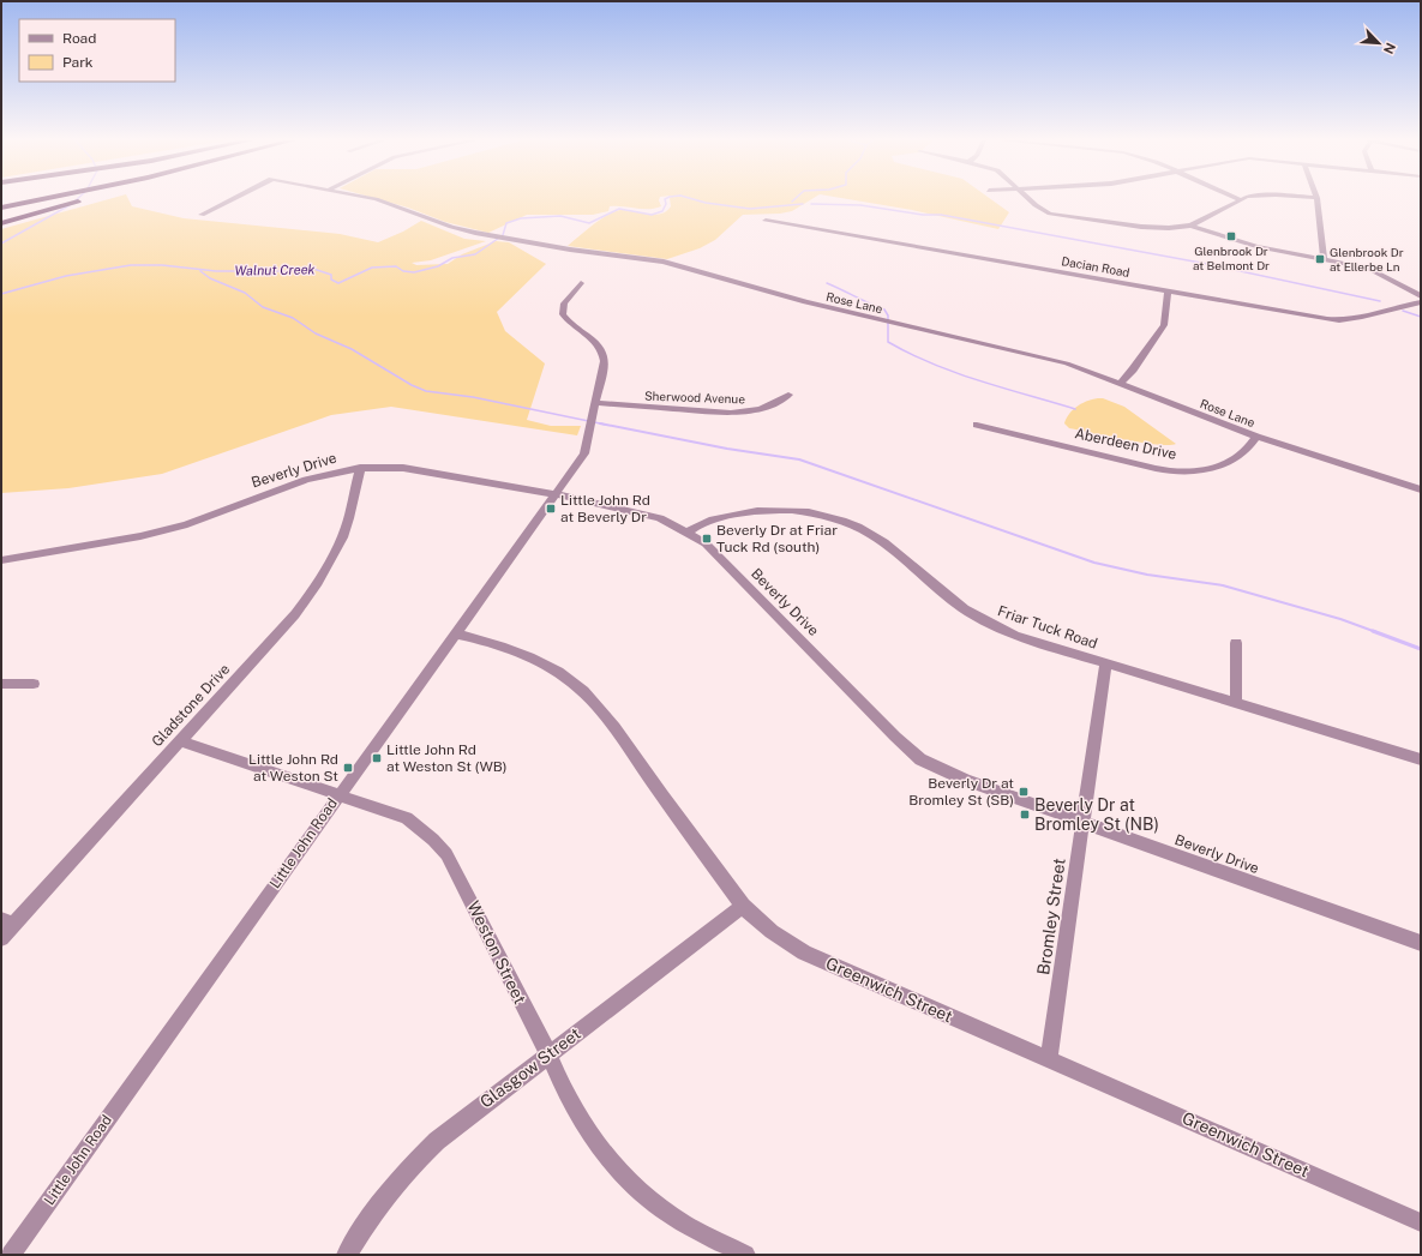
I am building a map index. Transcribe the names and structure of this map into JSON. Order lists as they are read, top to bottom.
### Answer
{
  "streets": {
    "street": [
      "Dacian Road",
      "Rose Lane",
      "Sherwood Avenue",
      "Aberdeen Drive",
      "Beverly Drive",
      "Friar Tuck Road",
      "Gladstone Drive",
      "Little John Road",
      "Bromley Street",
      "Weston Street",
      "Greenwich Street",
      "Glasgow Street"
    ]
  },
  "crossings": [
    ["Rose Lane", "Aberdeen Drive"],
    ["Sherwood Avenue", "Little John Road"],
    ["Beverly Drive", "Friar Tuck Road"],
    ["Beverly Drive", "Gladstone Drive"],
    ["Beverly Drive", "Little John Road"],
    ["Beverly Drive", "Bromley Street"],
    ["Friar Tuck Road", "Bromley Street"],
    ["Gladstone Drive", "Weston Street"],
    ["Little John Road", "Weston Street"],
    ["Little John Road", "Greenwich Street"],
    ["Bromley Street", "Greenwich Street"],
    ["Weston Street", "Glasgow Street"],
    ["Greenwich Street", "Glasgow Street"]
  ],
  "water": ["Walnut Creek"],
  "places": {
    "transit": [
      "Glenbrook Dr at Belmont Dr",
      "Glenbrook Dr at Ellerbe Ln",
      "Little John Rd at Beverly Dr",
      "Beverly Dr at Friar Tuck Rd (south)",
      "Little John Rd at Weston St (WB)",
      "Little John Rd at Weston St",
      "Beverly Dr at Bromley St (SB)",
      "Beverly Dr at Bromley St (NB)"
    ]
  },
  "legend": ["Road", "Park"],
  "north": "bottom right"
}
